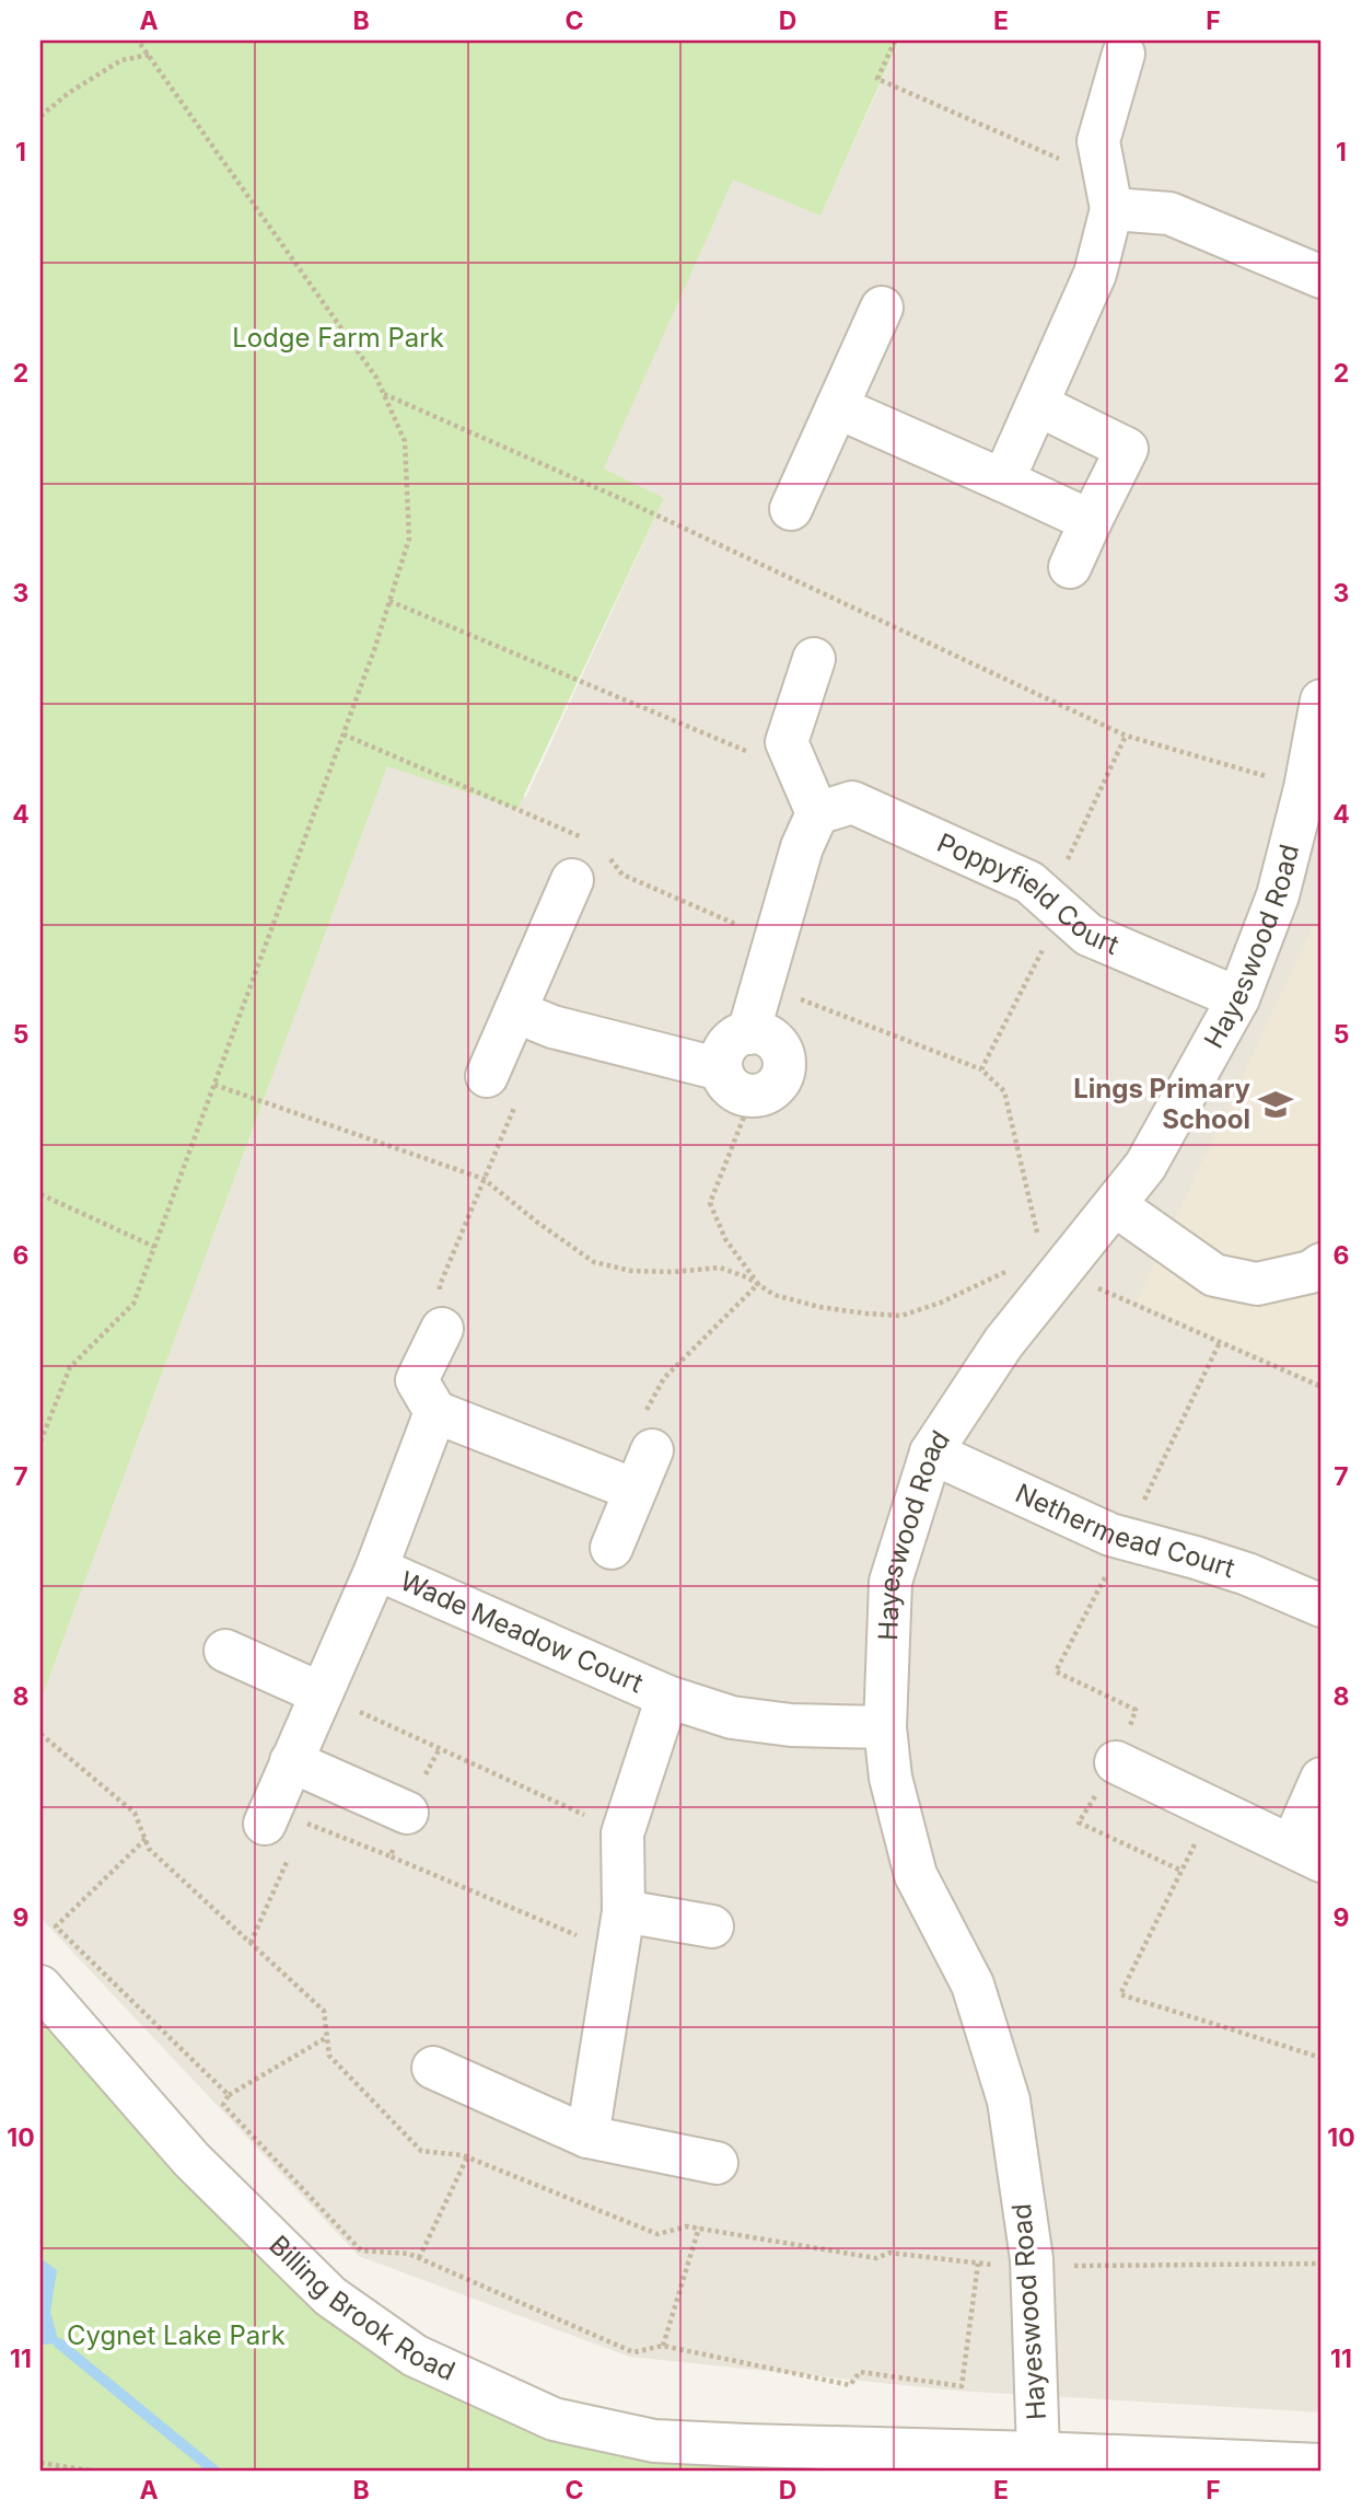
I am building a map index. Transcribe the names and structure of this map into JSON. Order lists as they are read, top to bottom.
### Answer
{
  "streets": {
    "street": [
      "Poppyfield Court",
      "Hayeswood Road",
      "Nethermead Court",
      "Wade Meadow Court",
      "Billing Brook Road"
    ]
  },
  "crossings": [
    ["Poppyfield Court", "Hayeswood Road"],
    ["Hayeswood Road", "Nethermead Court"],
    ["Hayeswood Road", "Wade Meadow Court"],
    ["Hayeswood Road", "Billing Brook Road"]
  ],
  "parks": ["Lodge Farm Park", "Cygnet Lake Park"],
  "places": {
    "school or university": ["Lings Primary School"]
  },
  "grid": {
    "columns": [
      "A",
      "B",
      "C",
      "D",
      "E",
      "F"
    ],
    "rows": [
      "1",
      "2",
      "3",
      "4",
      "5",
      "6",
      "7",
      "8",
      "9",
      "10",
      "11"
    ]
  }
}
